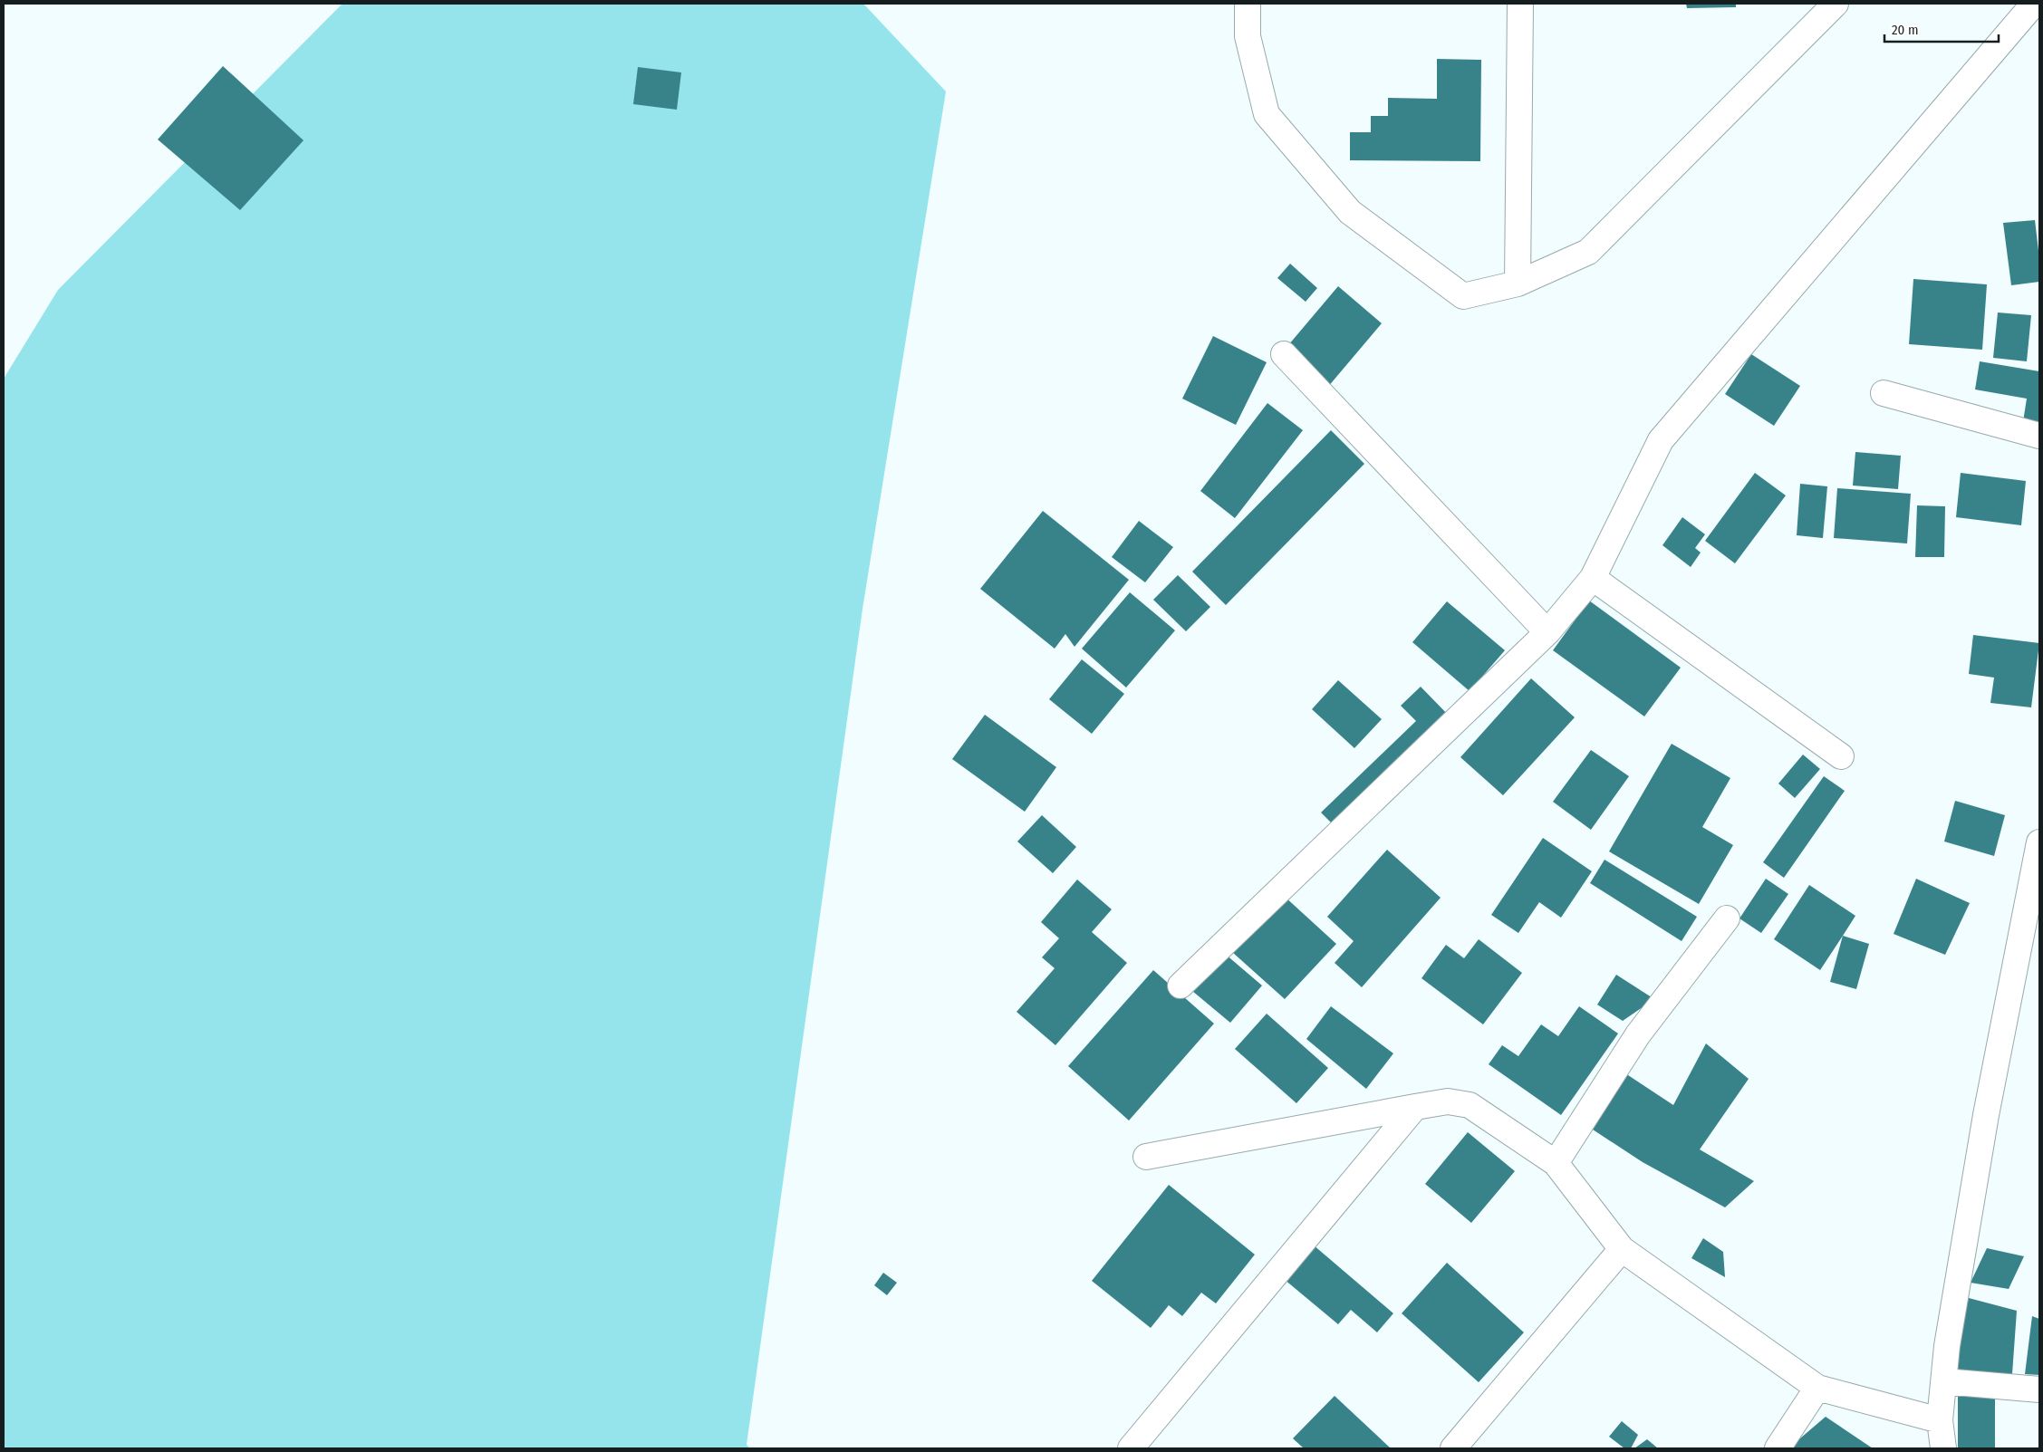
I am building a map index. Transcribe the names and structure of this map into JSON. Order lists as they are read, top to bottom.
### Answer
{
  "scale_bar": "20 m"
}
